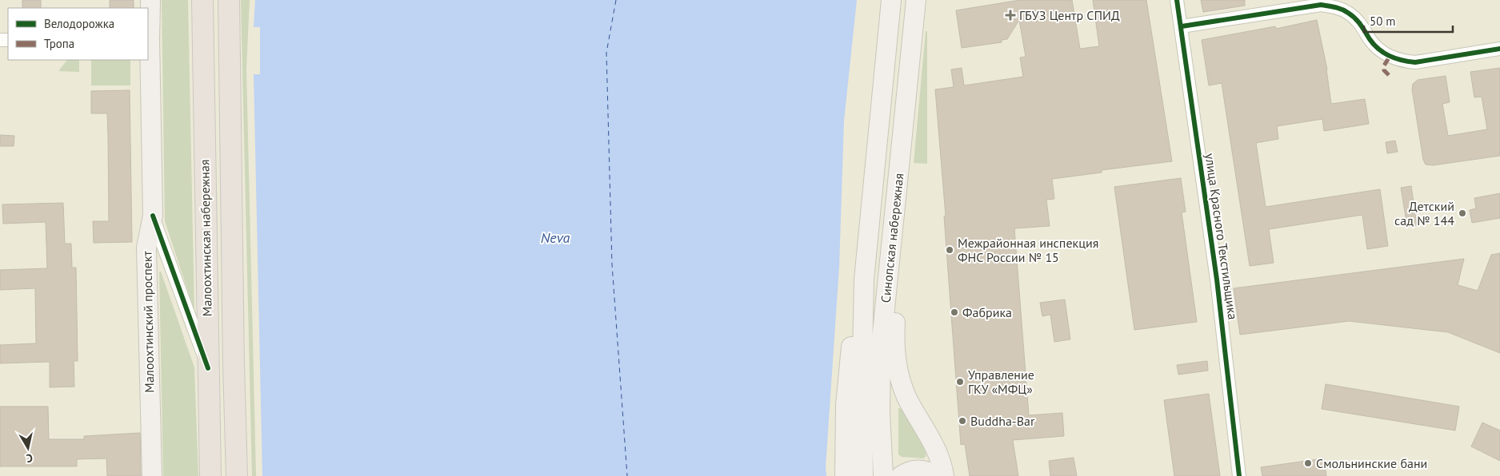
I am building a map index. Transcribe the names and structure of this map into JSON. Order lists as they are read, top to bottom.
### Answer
{
  "streets": {
    "main road": ["Малоохтинская набережная", "Синопская набережная", "Малоохтинский проспект"],
    "street": ["улица Красного Текстильщика"]
  },
  "water": ["Neva"],
  "places": {
    "health": ["ГБУЗ Центр СПИД"],
    "other": [
      "Детский сад № 144",
      "Межрайонная инспекция ФНС России № 15",
      "Фабрика",
      "Управление ГКУ «МФЦ»",
      "Buddha-Bar",
      "Смольнинские бани"
    ]
  },
  "legend": ["Велодорожка", "Тропа"],
  "scale_bar": "50 m",
  "north": "bottom"
}
